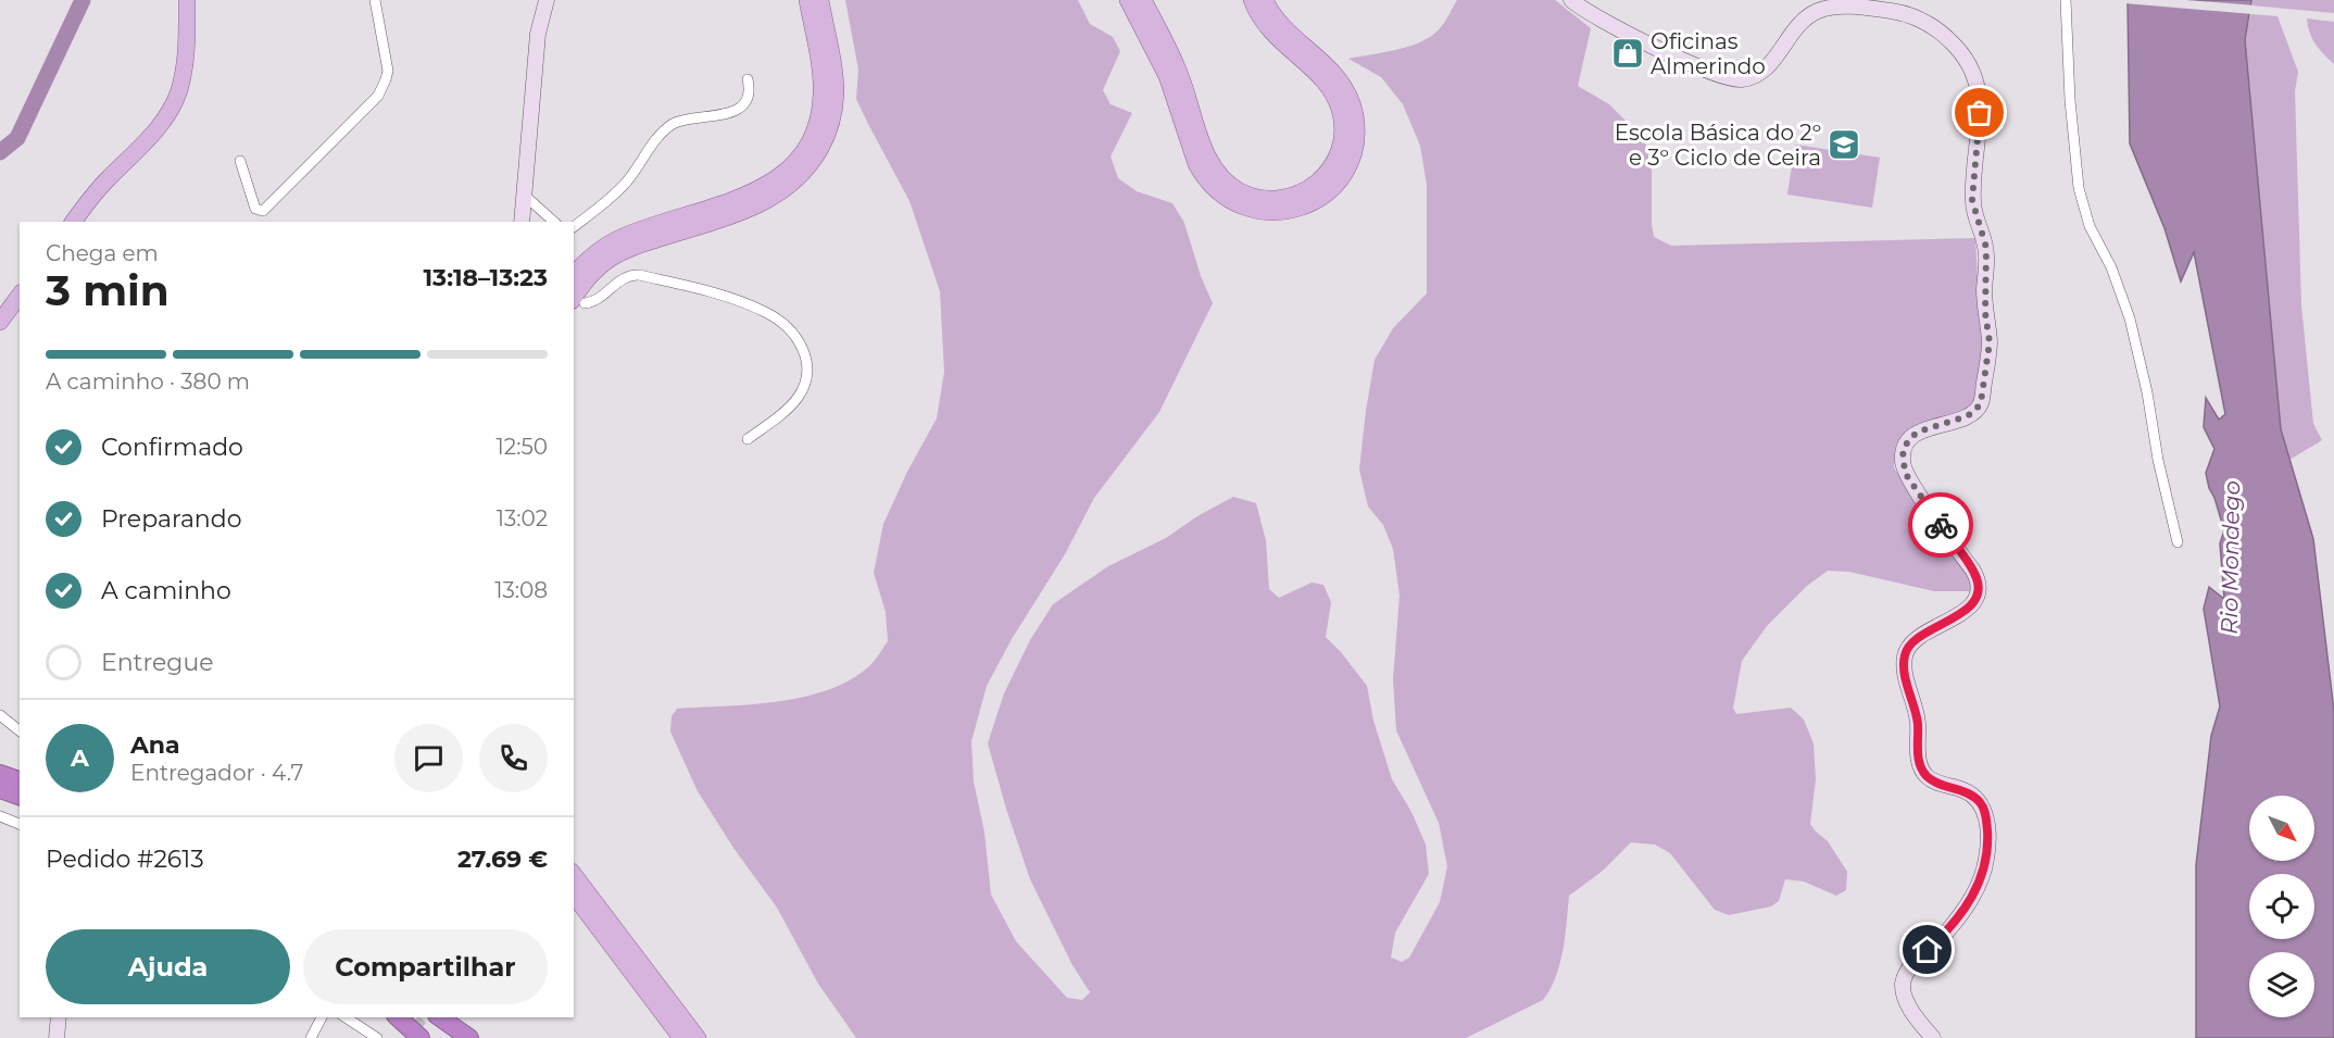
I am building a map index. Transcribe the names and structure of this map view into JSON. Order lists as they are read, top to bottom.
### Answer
{
  "water": ["Rio Mondego"],
  "places": {
    "shop": ["Oficinas Almerindo"],
    "school or university": ["Escola Básica do 2º e 3º Ciclo de Ceira"]
  },
  "north": "bottom right",
  "page": {
    "heading": ["3 min", "Chega em", "13:18–13:23"],
    "panel": [
      "Ana",
      "Entregador · 4.7",
      "Pedido #2613",
      "27.69 €"
    ],
    "bar": "A caminho · 380 m",
    "list": [
      ["Confirmado", "12:50"],
      ["Preparando", "13:02"],
      ["A caminho", "13:08"],
      "Entregue"
    ],
    "round": "A",
    "buttons": ["Ajuda", "Compartilhar"]
  }
}
